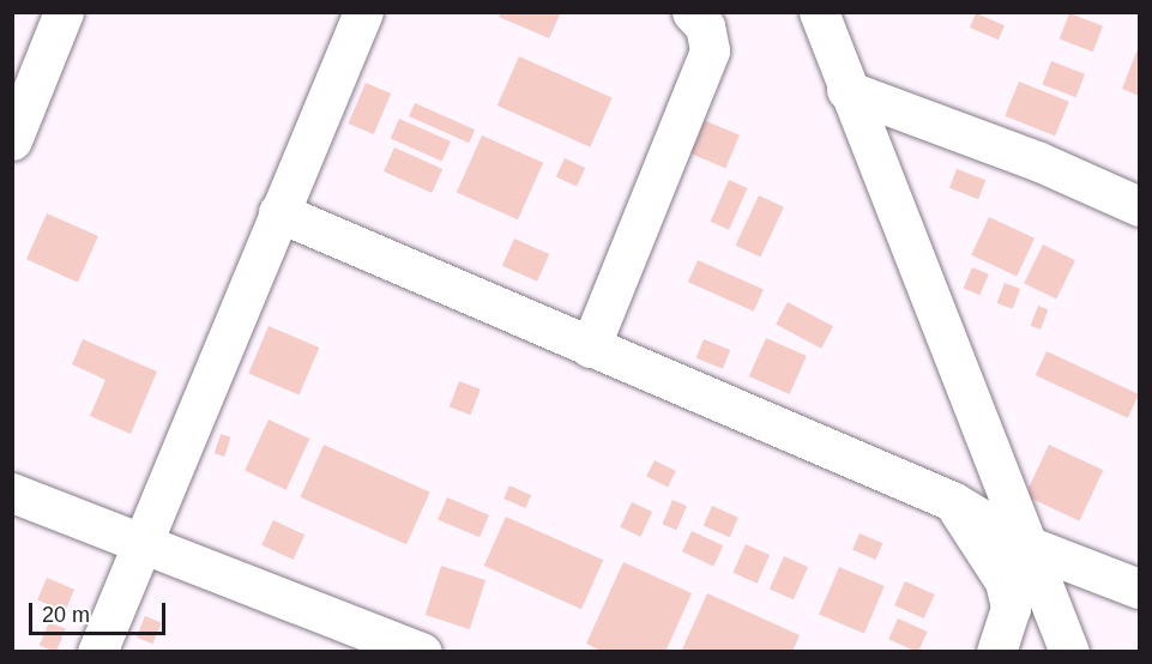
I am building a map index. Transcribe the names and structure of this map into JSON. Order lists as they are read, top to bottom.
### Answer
{
  "scale_bar": "20 m"
}
